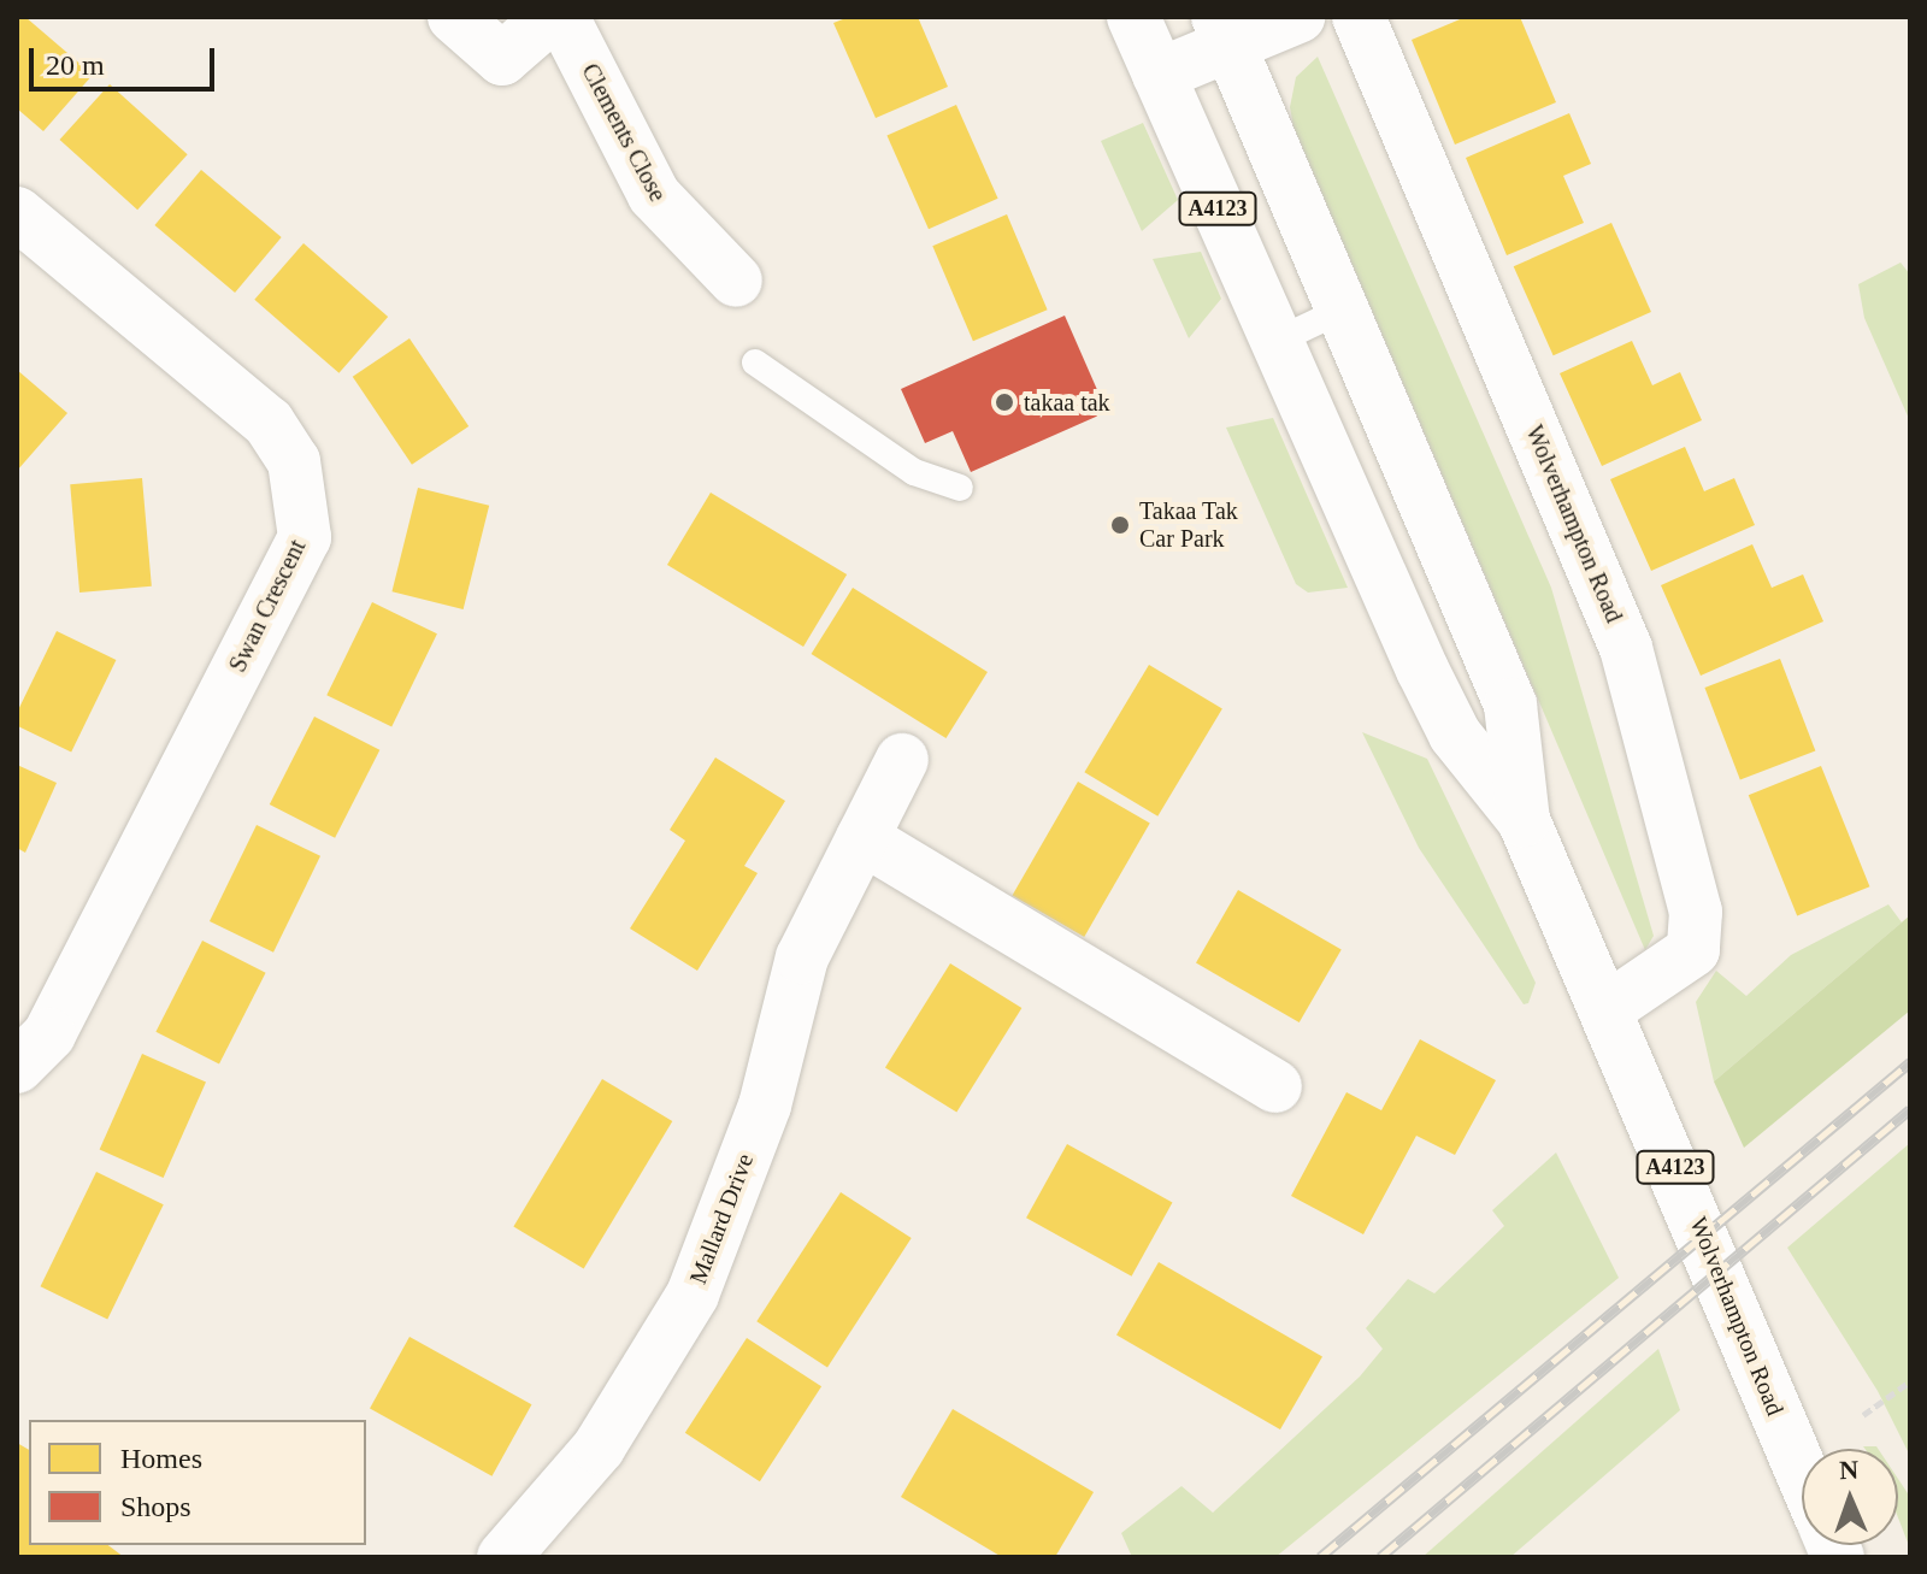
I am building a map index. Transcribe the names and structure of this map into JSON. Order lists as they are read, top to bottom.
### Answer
{
  "streets": {
    "main road": [
      "Clements Close",
      "A4123",
      "Wolverhampton Road",
      "Swan Crescent",
      "Mallard Drive"
    ]
  },
  "places": ["takaa tak", "Takaa Tak Car Park"],
  "legend": ["Homes", "Shops"],
  "scale_bar": "20 m",
  "north": "top"
}
